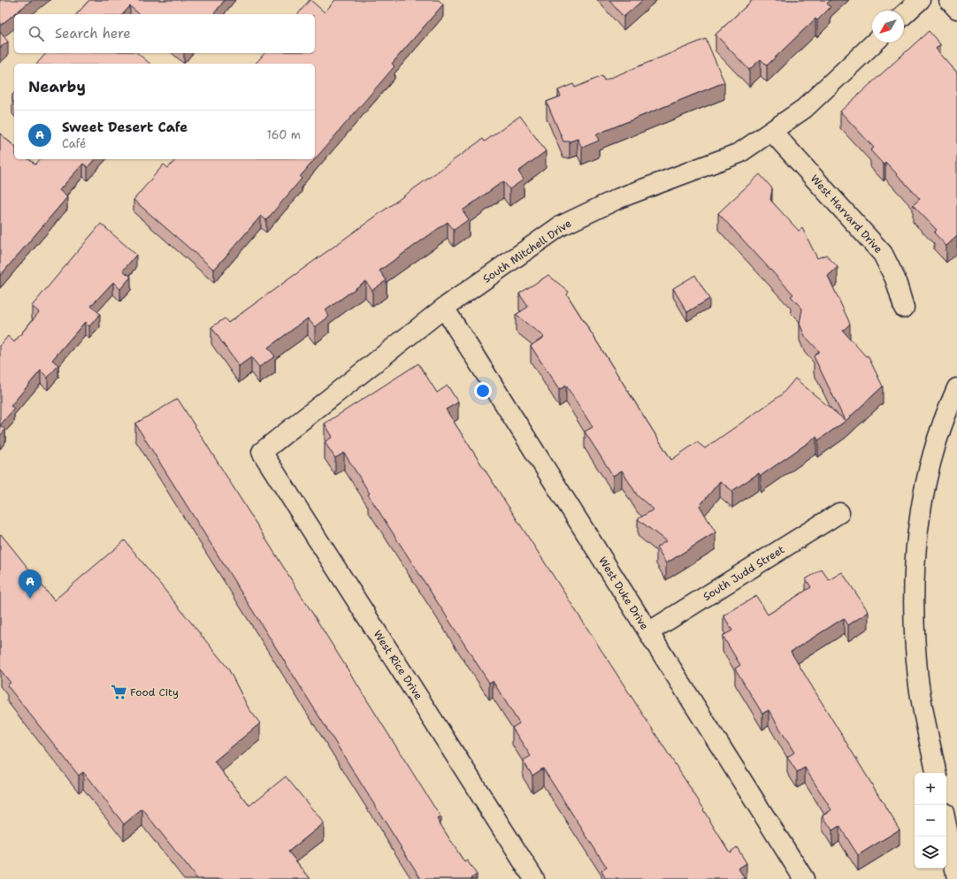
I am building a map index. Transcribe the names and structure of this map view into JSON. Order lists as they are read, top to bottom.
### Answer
{
  "streets": {
    "street": [
      "West Harvard Drive",
      "South Mitchell Drive",
      "South Judd Street",
      "West Duke Drive",
      "West Rice Drive"
    ]
  },
  "crossings": [
    ["West Harvard Drive", "South Mitchell Drive"],
    ["South Mitchell Drive", "West Duke Drive"],
    ["South Mitchell Drive", "West Rice Drive"],
    ["South Judd Street", "West Duke Drive"]
  ],
  "places": {
    "supermarket": ["Food City"]
  },
  "north": "bottom left",
  "page": {
    "search": "Search here",
    "heading": "Nearby",
    "list": [
      {
        "mark": "A",
        "name": "Sweet Desert Cafe",
        "note": "Café",
        "value": "160 m"
      }
    ],
    "pins": "A",
    "map_buttons": ["+", "−"]
  }
}
